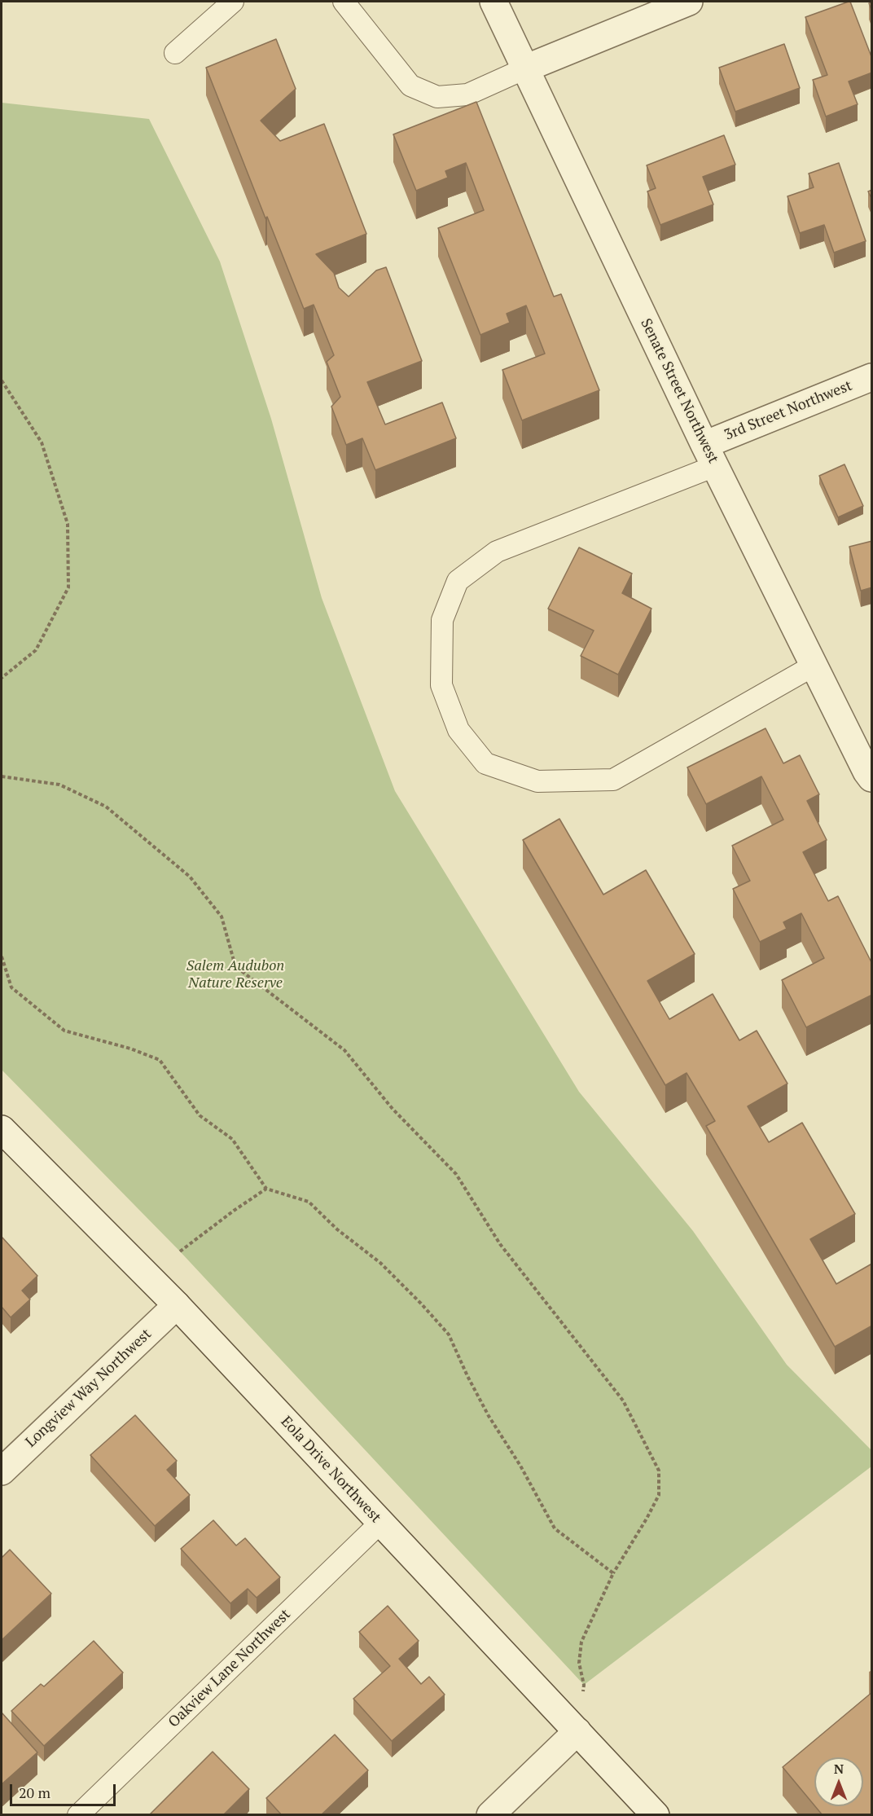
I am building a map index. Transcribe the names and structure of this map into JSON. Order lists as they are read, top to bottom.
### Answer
{
  "streets": {
    "street": [
      "Senate Street Northwest",
      "3rd Street Northwest",
      "Longview Way Northwest",
      "Eola Drive Northwest"
    ],
    "lane": ["Oakview Lane Northwest"]
  },
  "crossings": [
    ["Senate Street Northwest", "3rd Street Northwest"],
    ["Longview Way Northwest", "Eola Drive Northwest"],
    ["Eola Drive Northwest", "Oakview Lane Northwest"]
  ],
  "parks": ["Salem Audubon Nature Reserve"],
  "scale_bar": "20 m",
  "north": "top"
}
